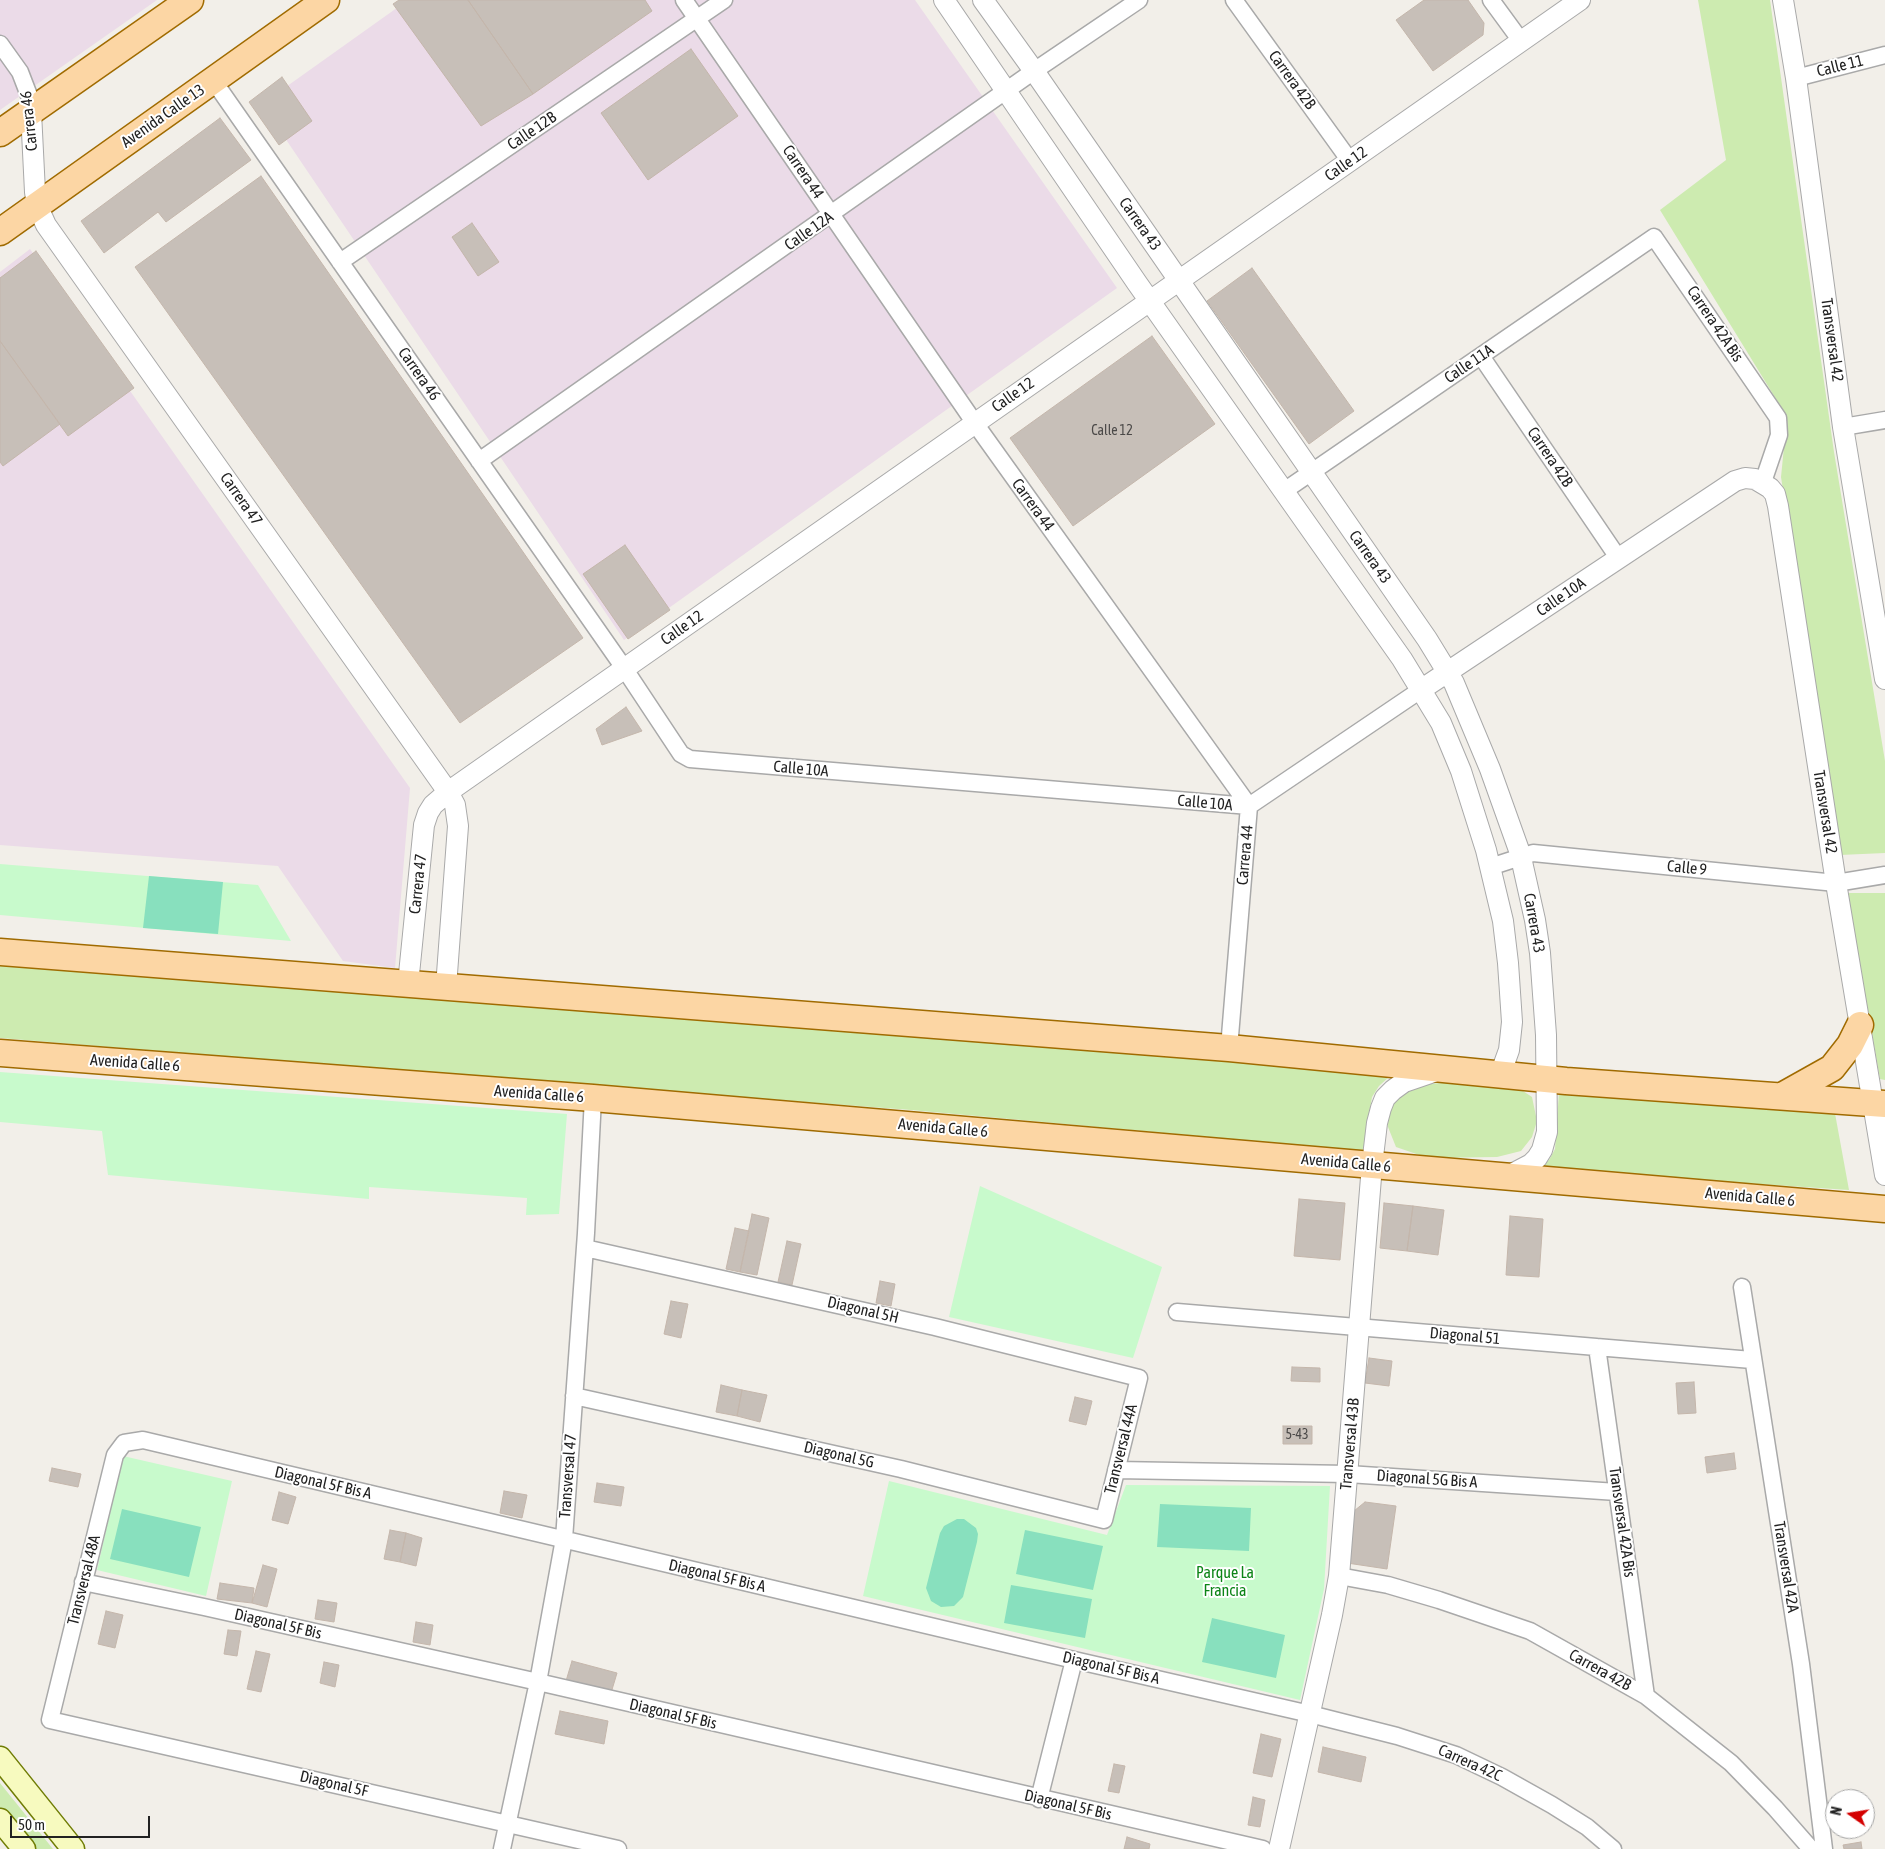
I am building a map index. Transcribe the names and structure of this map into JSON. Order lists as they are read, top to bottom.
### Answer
{
  "streets": {
    "main road": ["Avenida Calle 13", "Avenida Calle 6"],
    "street": [
      "Calle 11",
      "Carrera 42B",
      "Carrera 46",
      "Calle 12B",
      "Calle 12",
      "Carrera 44",
      "Carrera 43",
      "Calle 12A",
      "Carrera 42A Bis",
      "Transversal 42",
      "Calle 11A",
      "Carrera 47",
      "Calle 10A",
      "Calle 9",
      "Diagonal 5H",
      "Diagonal 51",
      "Transversal 43B",
      "Transversal 44A",
      "Diagonal 5G",
      "Transversal 47",
      "Diagonal 5G Bis A",
      "Diagonal 5F Bis A",
      "Transversal 42A Bis",
      "Transversal 42A",
      "Transversal 48A",
      "Diagonal 5F Bis",
      "Carrera 42C",
      "Diagonal 5F"
    ]
  },
  "crossings": [
    ["Calle 11", "Transversal 42"],
    ["Carrera 42B", "Calle 12"],
    ["Carrera 42B", "Calle 11A"],
    ["Carrera 42B", "Calle 10A"],
    ["Carrera 42B", "Transversal 43B"],
    ["Carrera 42B", "Transversal 42A Bis"],
    ["Avenida Calle 13", "Carrera 46"],
    ["Avenida Calle 13", "Carrera 47"],
    ["Carrera 46", "Calle 12B"],
    ["Carrera 46", "Calle 12"],
    ["Carrera 46", "Calle 12A"],
    ["Carrera 46", "Carrera 47"],
    ["Carrera 46", "Calle 10A"],
    ["Calle 12B", "Carrera 44"],
    ["Calle 12", "Carrera 44"],
    ["Calle 12", "Carrera 43"],
    ["Calle 12", "Carrera 47"],
    ["Calle 12", "Calle 10A"],
    ["Carrera 44", "Calle 12A"],
    ["Carrera 44", "Calle 10A"],
    ["Carrera 43", "Calle 12A"],
    ["Carrera 43", "Calle 11A"],
    ["Carrera 43", "Calle 10A"],
    ["Carrera 43", "Calle 9"],
    ["Carrera 43", "Avenida Calle 6"],
    ["Carrera 42A Bis", "Transversal 42"],
    ["Carrera 42A Bis", "Calle 11A"],
    ["Carrera 42A Bis", "Calle 10A"],
    ["Transversal 42", "Calle 10A"],
    ["Transversal 42", "Calle 9"],
    ["Avenida Calle 6", "Transversal 43B"],
    ["Avenida Calle 6", "Transversal 47"],
    ["Diagonal 5H", "Transversal 44A"],
    ["Diagonal 5H", "Transversal 47"],
    ["Diagonal 51", "Transversal 43B"],
    ["Diagonal 51", "Transversal 42A Bis"],
    ["Diagonal 51", "Transversal 42A"],
    ["Transversal 43B", "Diagonal 5G Bis A"],
    ["Transversal 43B", "Diagonal 5F Bis A"],
    ["Transversal 43B", "Carrera 42C"],
    ["Transversal 44A", "Diagonal 5G"],
    ["Transversal 44A", "Diagonal 5G Bis A"],
    ["Diagonal 5G", "Transversal 47"],
    ["Transversal 47", "Diagonal 5F Bis A"],
    ["Transversal 47", "Diagonal 5F Bis"],
    ["Transversal 47", "Diagonal 5F"],
    ["Diagonal 5G Bis A", "Transversal 42A Bis"],
    ["Diagonal 5F Bis A", "Transversal 48A"],
    ["Diagonal 5F Bis A", "Carrera 42C"],
    ["Transversal 48A", "Diagonal 5F Bis"],
    ["Transversal 48A", "Diagonal 5F"]
  ],
  "parks": ["Parque La Francia"],
  "house_numbers": ["Calle 12", "5-43"],
  "scale_bar": "50 m",
  "north": "left"
}
